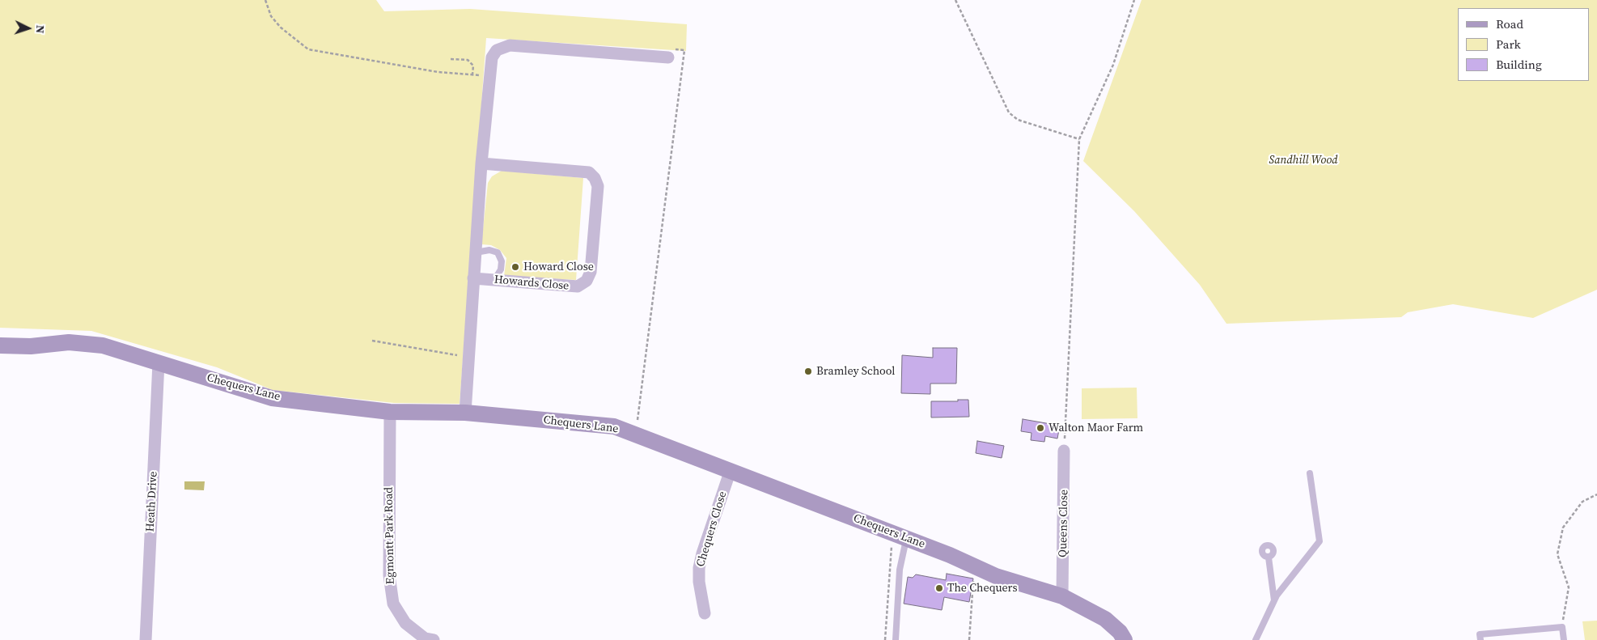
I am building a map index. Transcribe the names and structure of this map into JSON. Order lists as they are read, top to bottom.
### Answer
{
  "streets": {
    "main road": ["Chequers Lane"],
    "street": [
      "Howards Close",
      "Heath Drive",
      "Queens Close",
      "Chequers Close",
      "Egmontt Park Road"
    ]
  },
  "crossings": [
    ["Chequers Lane", "Heath Drive"],
    ["Chequers Lane", "Queens Close"],
    ["Chequers Lane", "Chequers Close"],
    ["Chequers Lane", "Egmontt Park Road"]
  ],
  "parks": ["Sandhill Wood"],
  "places": [
    "Howard Close",
    "Bramley School",
    "Walton Maor Farm",
    "The Chequers"
  ],
  "legend": ["Road", "Park", "Building"],
  "north": "right"
}
